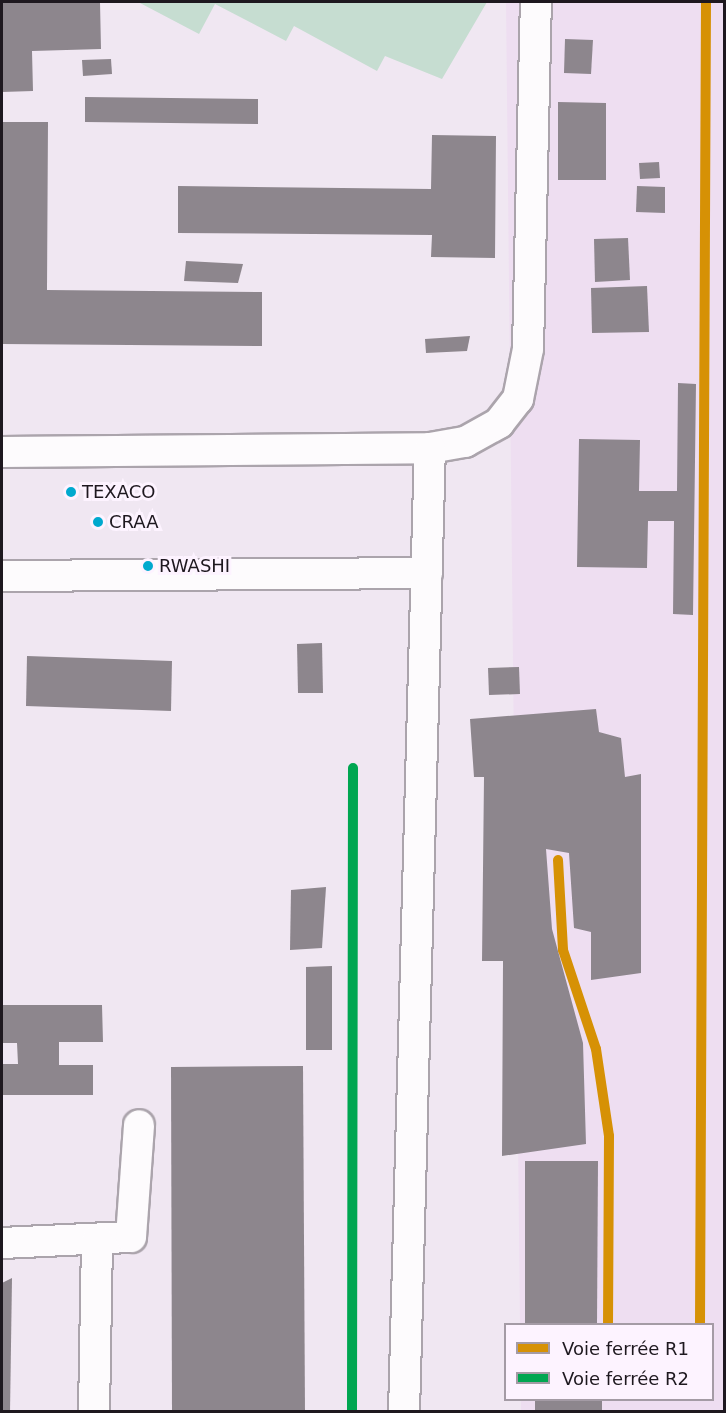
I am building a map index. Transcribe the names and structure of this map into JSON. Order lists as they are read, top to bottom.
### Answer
{
  "places": ["TEXACO", "CRAA", "RWASHI"],
  "lines": ["rail line R1", "rail line R2"],
  "legend": ["Voie ferrée R1", "Voie ferrée R2"]
}
